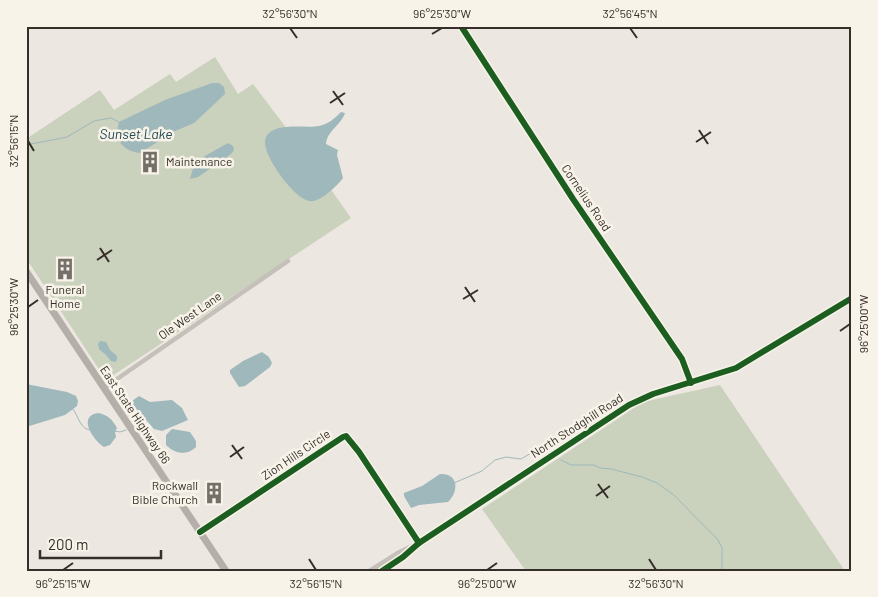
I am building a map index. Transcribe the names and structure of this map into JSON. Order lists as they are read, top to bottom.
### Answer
{
  "streets": {
    "main road": ["East State Highway 66"],
    "street": [
      "Cornelius Road",
      "Ole West Lane",
      "North Stodghill Road",
      "Zion Hills Circle"
    ]
  },
  "crossings": [
    ["Cornelius Road", "North Stodghill Road"],
    ["Ole West Lane", "East State Highway 66"],
    ["East State Highway 66", "Zion Hills Circle"],
    ["North Stodghill Road", "Zion Hills Circle"]
  ],
  "water": ["Sunset Lake"],
  "places": {
    "building": ["Maintenance", "Funeral Home", "Rockwall Bible Church"]
  },
  "scale_bar": "200 m",
  "coordinates": [
    "32°56'30\"N",
    "96°25'30\"W",
    "32°56'45\"N",
    "32°56'15\"N",
    "96°25'00\"W",
    "96°25'15\"W"
  ]
}
